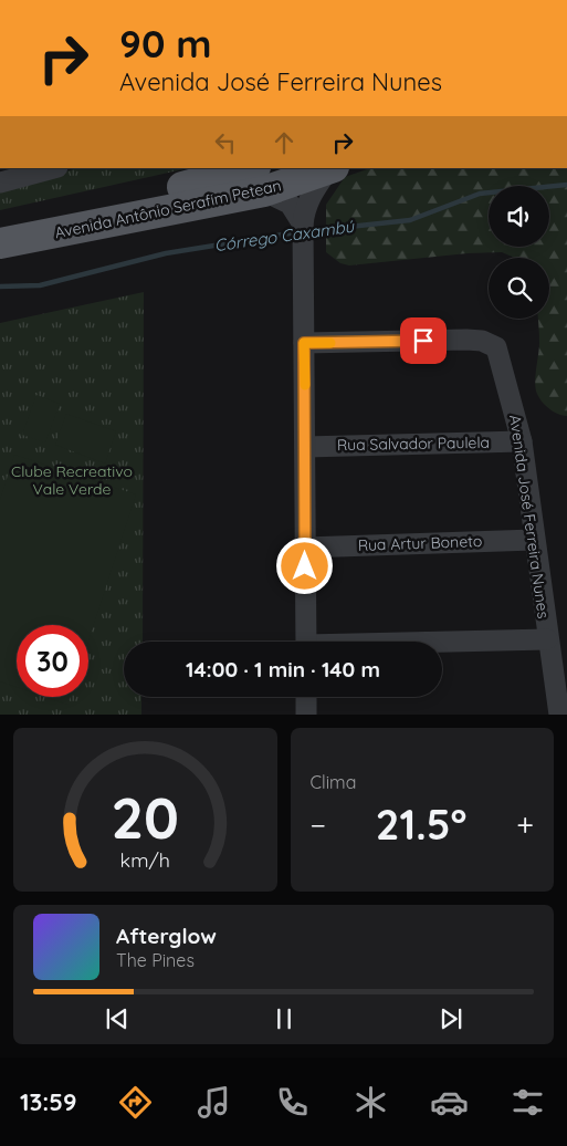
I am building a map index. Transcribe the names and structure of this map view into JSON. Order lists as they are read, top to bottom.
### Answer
{
  "streets": {
    "main road": ["Avenida Antônio Serafim Petean"],
    "street": ["Rua Salvador Paulela", "Avenida José Ferreira Nunes", "Rua Artur Boneto"]
  },
  "crossings": [
    ["Rua Salvador Paulela", "Avenida José Ferreira Nunes"],
    ["Avenida José Ferreira Nunes", "Rua Artur Boneto"]
  ],
  "water": ["Córrego Caxambú"],
  "parks": ["Clube Recreativo Vale Verde"],
  "page": {
    "turn": ["90 m", "Avenida José Ferreira Nunes"],
    "limit": "30",
    "trip": "14:00 · 1 min · 140 m",
    "tile": "Clima",
    "heat": ["−", "21.5°", "+"],
    "song": ["Afterglow", "The Pines"],
    "tabs": "13:59",
    "gauge": ["20", "km/h"]
  }
}
